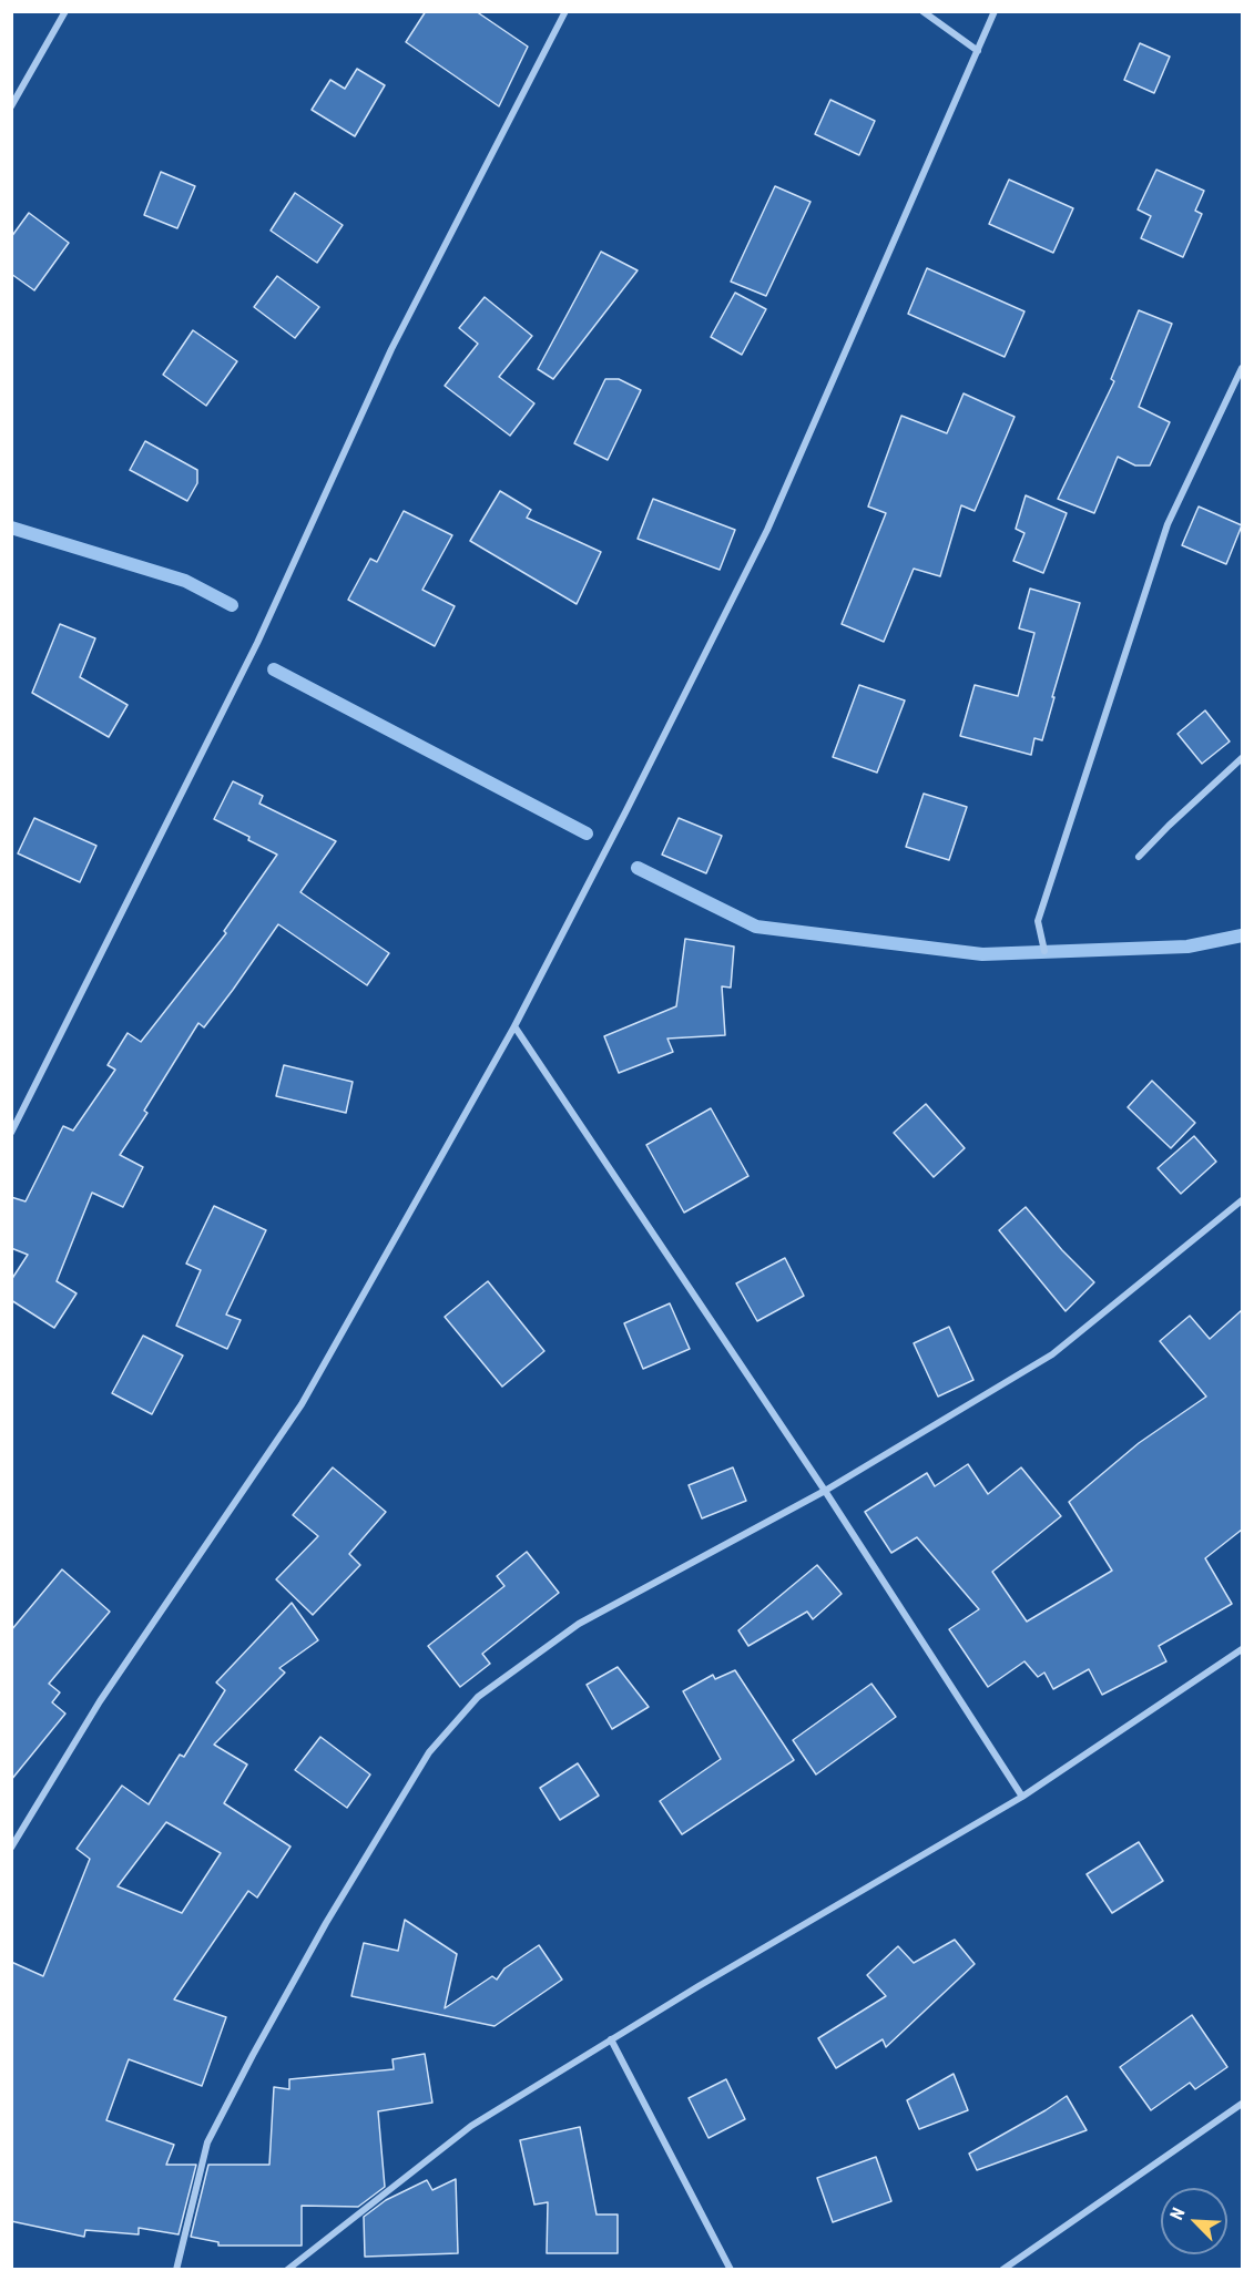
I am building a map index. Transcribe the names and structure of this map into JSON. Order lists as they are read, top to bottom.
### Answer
{
  "north": "top left"
}
